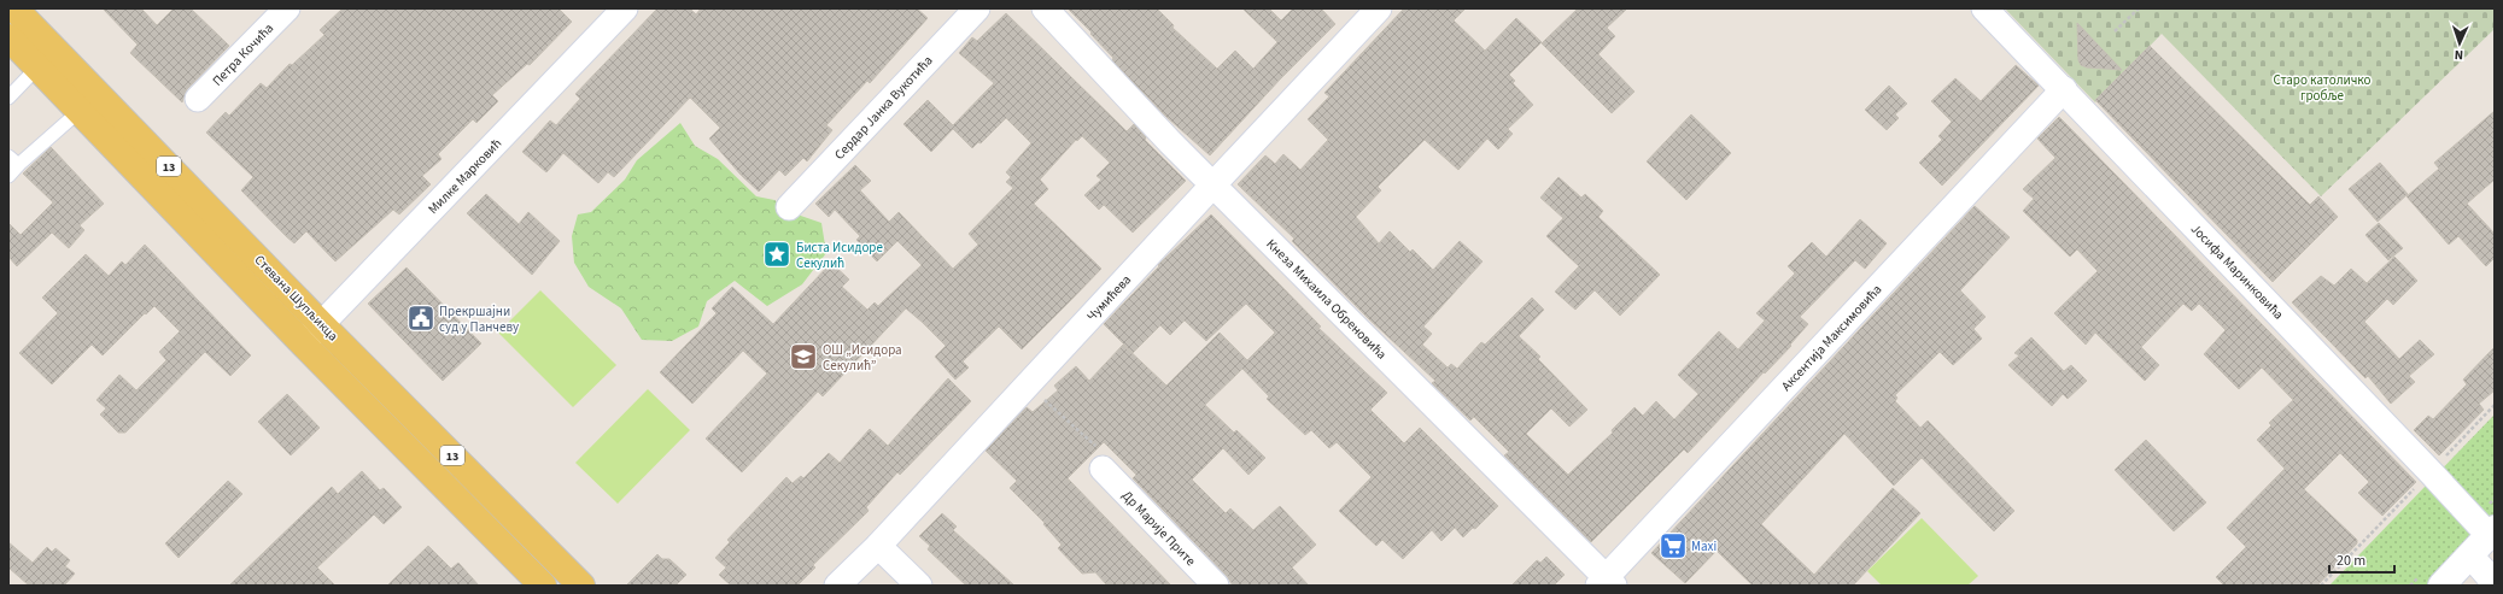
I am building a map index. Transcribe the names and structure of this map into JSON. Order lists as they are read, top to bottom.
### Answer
{
  "streets": {
    "main road": ["13", "Стевана Шупљикца"],
    "street": [
      "Петра Кочића",
      "Сердар Јанка Вукотића",
      "Милке Марковић",
      "Јосифа Маринковића",
      "Чумићева",
      "Кнеза Михаила Обреновића",
      "Аксентија Максимовића",
      "Др Марије Прите"
    ]
  },
  "crossings": [
    ["Милке Марковић", "Стевана Шупљикца"],
    ["Јосифа Маринковића", "Аксентија Максимовића"],
    ["Чумићева", "Кнеза Михаила Обреновића"],
    ["Кнеза Михаила Обреновића", "Аксентија Максимовића"]
  ],
  "parks": ["Старо католичко гробље"],
  "places": {
    "place": ["Биста Исидоре Секулић"],
    "public building": ["Прекршајни суд у Панчеву"],
    "school or university": ["ОШ „Исидора Секулић”"],
    "supermarket": ["Maxi"]
  },
  "scale_bar": "20 m",
  "north": "bottom"
}
